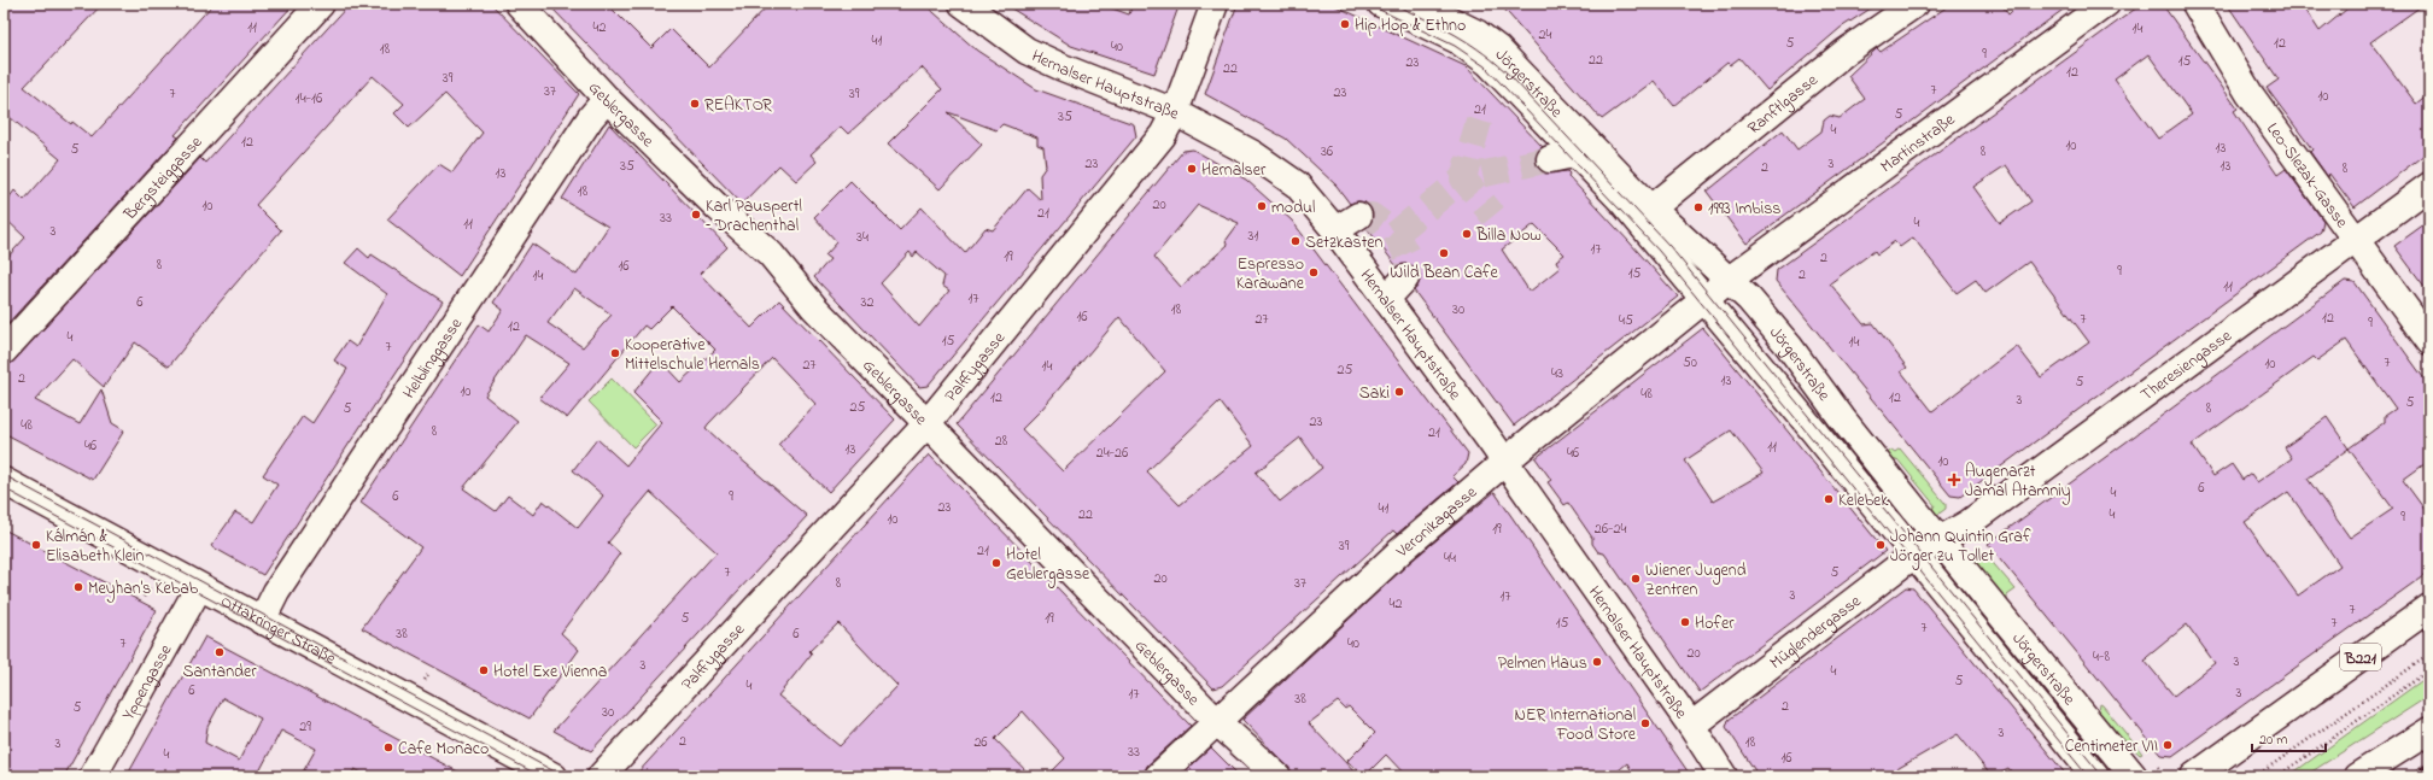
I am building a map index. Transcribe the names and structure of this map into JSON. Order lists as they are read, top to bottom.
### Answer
{
  "streets": {
    "street": [
      "Jörgerstraße",
      "Hernalser Hauptstraße",
      "Ranftlgasse",
      "Geblergasse",
      "Martinstraße",
      "Leo-Slezak-Gasse",
      "Bergsteiggasse",
      "Helblinggasse",
      "Theresiengasse",
      "Palffygasse",
      "Veronikagasse",
      "Ottakringer Straße",
      "Müglendergasse",
      "B221",
      "Yppengasse"
    ]
  },
  "crossings": [
    ["Jörgerstraße", "Ranftlgasse"],
    ["Jörgerstraße", "Martinstraße"],
    ["Jörgerstraße", "Theresiengasse"],
    ["Jörgerstraße", "Veronikagasse"],
    ["Jörgerstraße", "Müglendergasse"],
    ["Hernalser Hauptstraße", "Palffygasse"],
    ["Hernalser Hauptstraße", "Veronikagasse"],
    ["Hernalser Hauptstraße", "Müglendergasse"],
    ["Geblergasse", "Helblinggasse"],
    ["Geblergasse", "Palffygasse"],
    ["Geblergasse", "Veronikagasse"],
    ["Martinstraße", "Veronikagasse"],
    ["Leo-Slezak-Gasse", "Theresiengasse"],
    ["Helblinggasse", "Ottakringer Straße"],
    ["Theresiengasse", "Müglendergasse"],
    ["Ottakringer Straße", "Yppengasse"]
  ],
  "places": {
    "other": [
      "Hip Hop & Ethno",
      "REAKTOR",
      "Hernalser",
      "modul",
      "1993 Imbiss",
      "Karl Pauspertl – Drachenthal",
      "Billa Now",
      "Setzkasten",
      "Wild Bean Cafe",
      "Espresso Karawane",
      "Kooperative Mittelschule Hernals",
      "Saki",
      "Kelebek",
      "Kálmán & Elisabeth Klein",
      "Johann Quintin Graf Jörger zu Tollet",
      "Hotel Geblergasse",
      "Wiener Jugend Zentren",
      "Meyhan's Kebab",
      "Hofer",
      "Santander",
      "Pelmen Haus",
      "Hotel Exe Vienna",
      "NER International Food Store",
      "Centimeter VII",
      "Cafe Monaco"
    ],
    "health": ["Augenarzt Jamal Atamniy"]
  },
  "house_numbers": [
    "11",
    "42",
    "14",
    "24",
    "41",
    "5",
    "12",
    "40",
    "18",
    "9",
    "22",
    "15",
    "23",
    "22",
    "12",
    "39",
    "7",
    "37",
    "23",
    "7",
    "39",
    "10",
    "14-16",
    "21",
    "5",
    "35",
    "4",
    "12",
    "10",
    "13",
    "5",
    "36",
    "8",
    "23",
    "3",
    "35",
    "13",
    "2",
    "8",
    "13",
    "18",
    "20",
    "10",
    "21",
    "33",
    "4",
    "11",
    "3",
    "31",
    "34",
    "17",
    "19",
    "2",
    "8",
    "16",
    "9",
    "15",
    "2",
    "14",
    "11",
    "17",
    "6",
    "32",
    "18",
    "30",
    "16",
    "12",
    "27",
    "7",
    "45",
    "9",
    "12",
    "4",
    "15",
    "14",
    "7",
    "50",
    "7",
    "10",
    "27",
    "14",
    "25",
    "43",
    "2",
    "13",
    "5",
    "10",
    "48",
    "12",
    "12",
    "3",
    "5",
    "25",
    "5",
    "8",
    "23",
    "48",
    "8",
    "21",
    "28",
    "46",
    "11",
    "13",
    "24-26",
    "46",
    "10",
    "6",
    "4",
    "6",
    "9",
    "23",
    "41",
    "22",
    "4",
    "9",
    "10",
    "19",
    "26-24",
    "39",
    "21",
    "44",
    "7",
    "5",
    "20",
    "8",
    "37",
    "3",
    "17",
    "42",
    "7",
    "5",
    "19",
    "15",
    "7",
    "7",
    "38",
    "6",
    "7",
    "40",
    "20",
    "4-8",
    "3",
    "3",
    "4",
    "5",
    "4",
    "6",
    "3",
    "17",
    "38",
    "2",
    "5",
    "30",
    "29",
    "3",
    "2",
    "26",
    "18",
    "3",
    "33",
    "4",
    "16"
  ],
  "scale_bar": "20 m"
}
